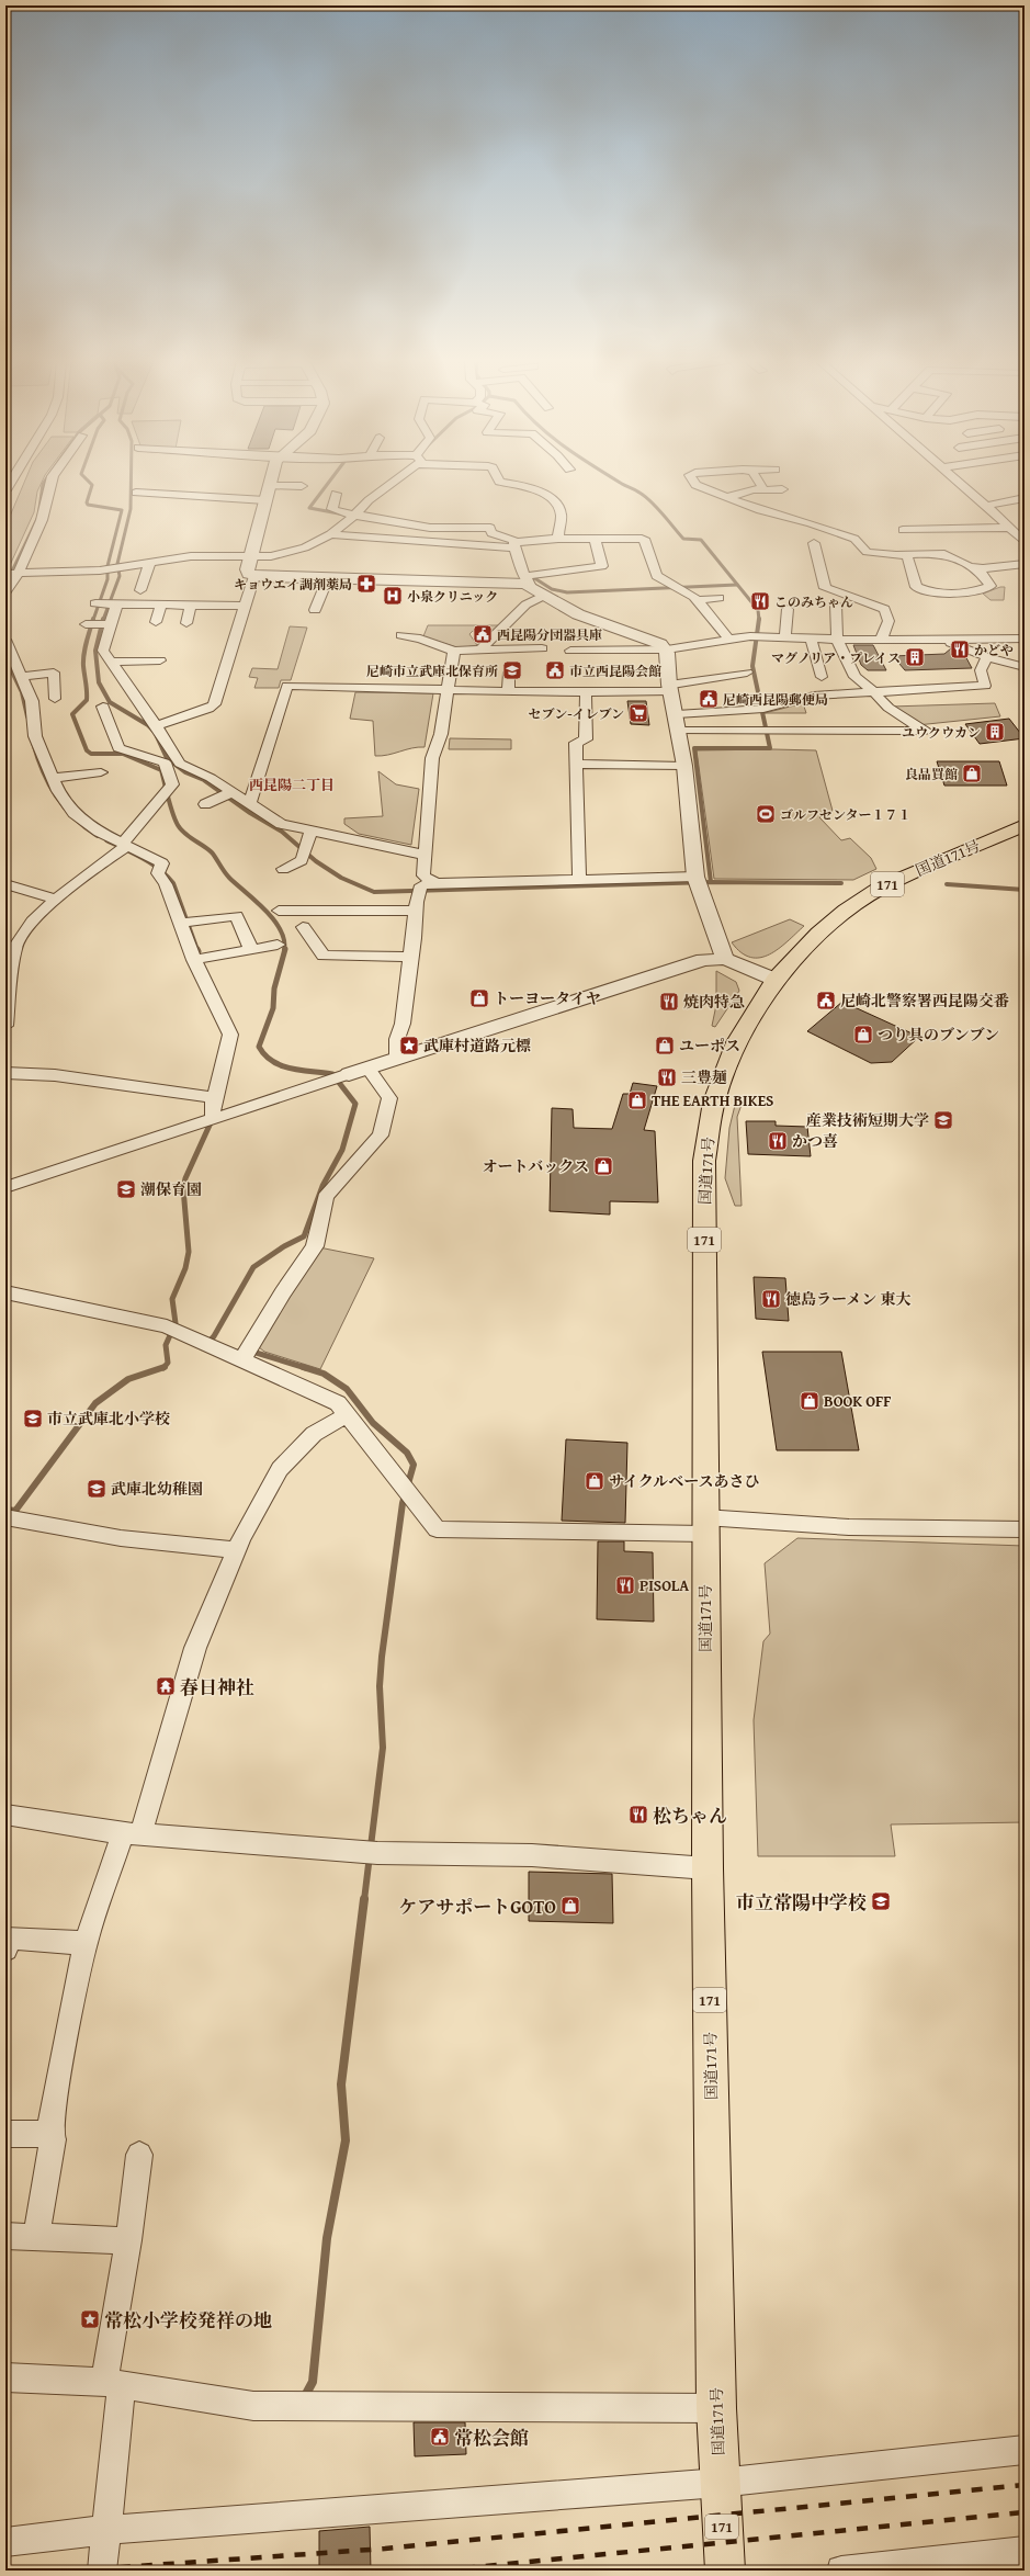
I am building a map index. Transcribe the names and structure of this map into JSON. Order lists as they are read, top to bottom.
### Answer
{
  "streets": {
    "highway": ["国道171号", "171"]
  },
  "districts": ["西昆陽二丁目"],
  "places": {
    "pharmacy": ["キョウエイ調剤薬局"],
    "hospital": ["小泉クリニック"],
    "restaurant": [
      "このみちゃん",
      "かどや",
      "焼肉特急",
      "三豊麺",
      "かつ喜",
      "徳島ラーメン 東大",
      "PISOLA",
      "松ちゃん"
    ],
    "public building": [
      "西昆陽分団器具庫",
      "市立西昆陽会館",
      "尼崎西昆陽郵便局",
      "尼崎北警察署西昆陽交番",
      "常松会館"
    ],
    "building": ["マグノリア・プレイス", "ユウクウカン"],
    "school or university": [
      "尼崎市立武庫北保育所",
      "産業技術短期大学",
      "潮保育園",
      "市立武庫北小学校",
      "武庫北幼稚園",
      "市立常陽中学校"
    ],
    "supermarket": ["セブン-イレブン"],
    "shop": [
      "良品買館",
      "トーヨータイヤ",
      "つり具のブンブン",
      "ユーポス",
      "THE EARTH BIKES",
      "オートバックス",
      "BOOK OFF",
      "サイクルベースあさひ",
      "ケアサポートGOTO"
    ],
    "sports": ["ゴルフセンター１７１"],
    "place": ["武庫村道路元標", "常松小学校発祥の地"],
    "temple": ["春日神社"]
  }
}
